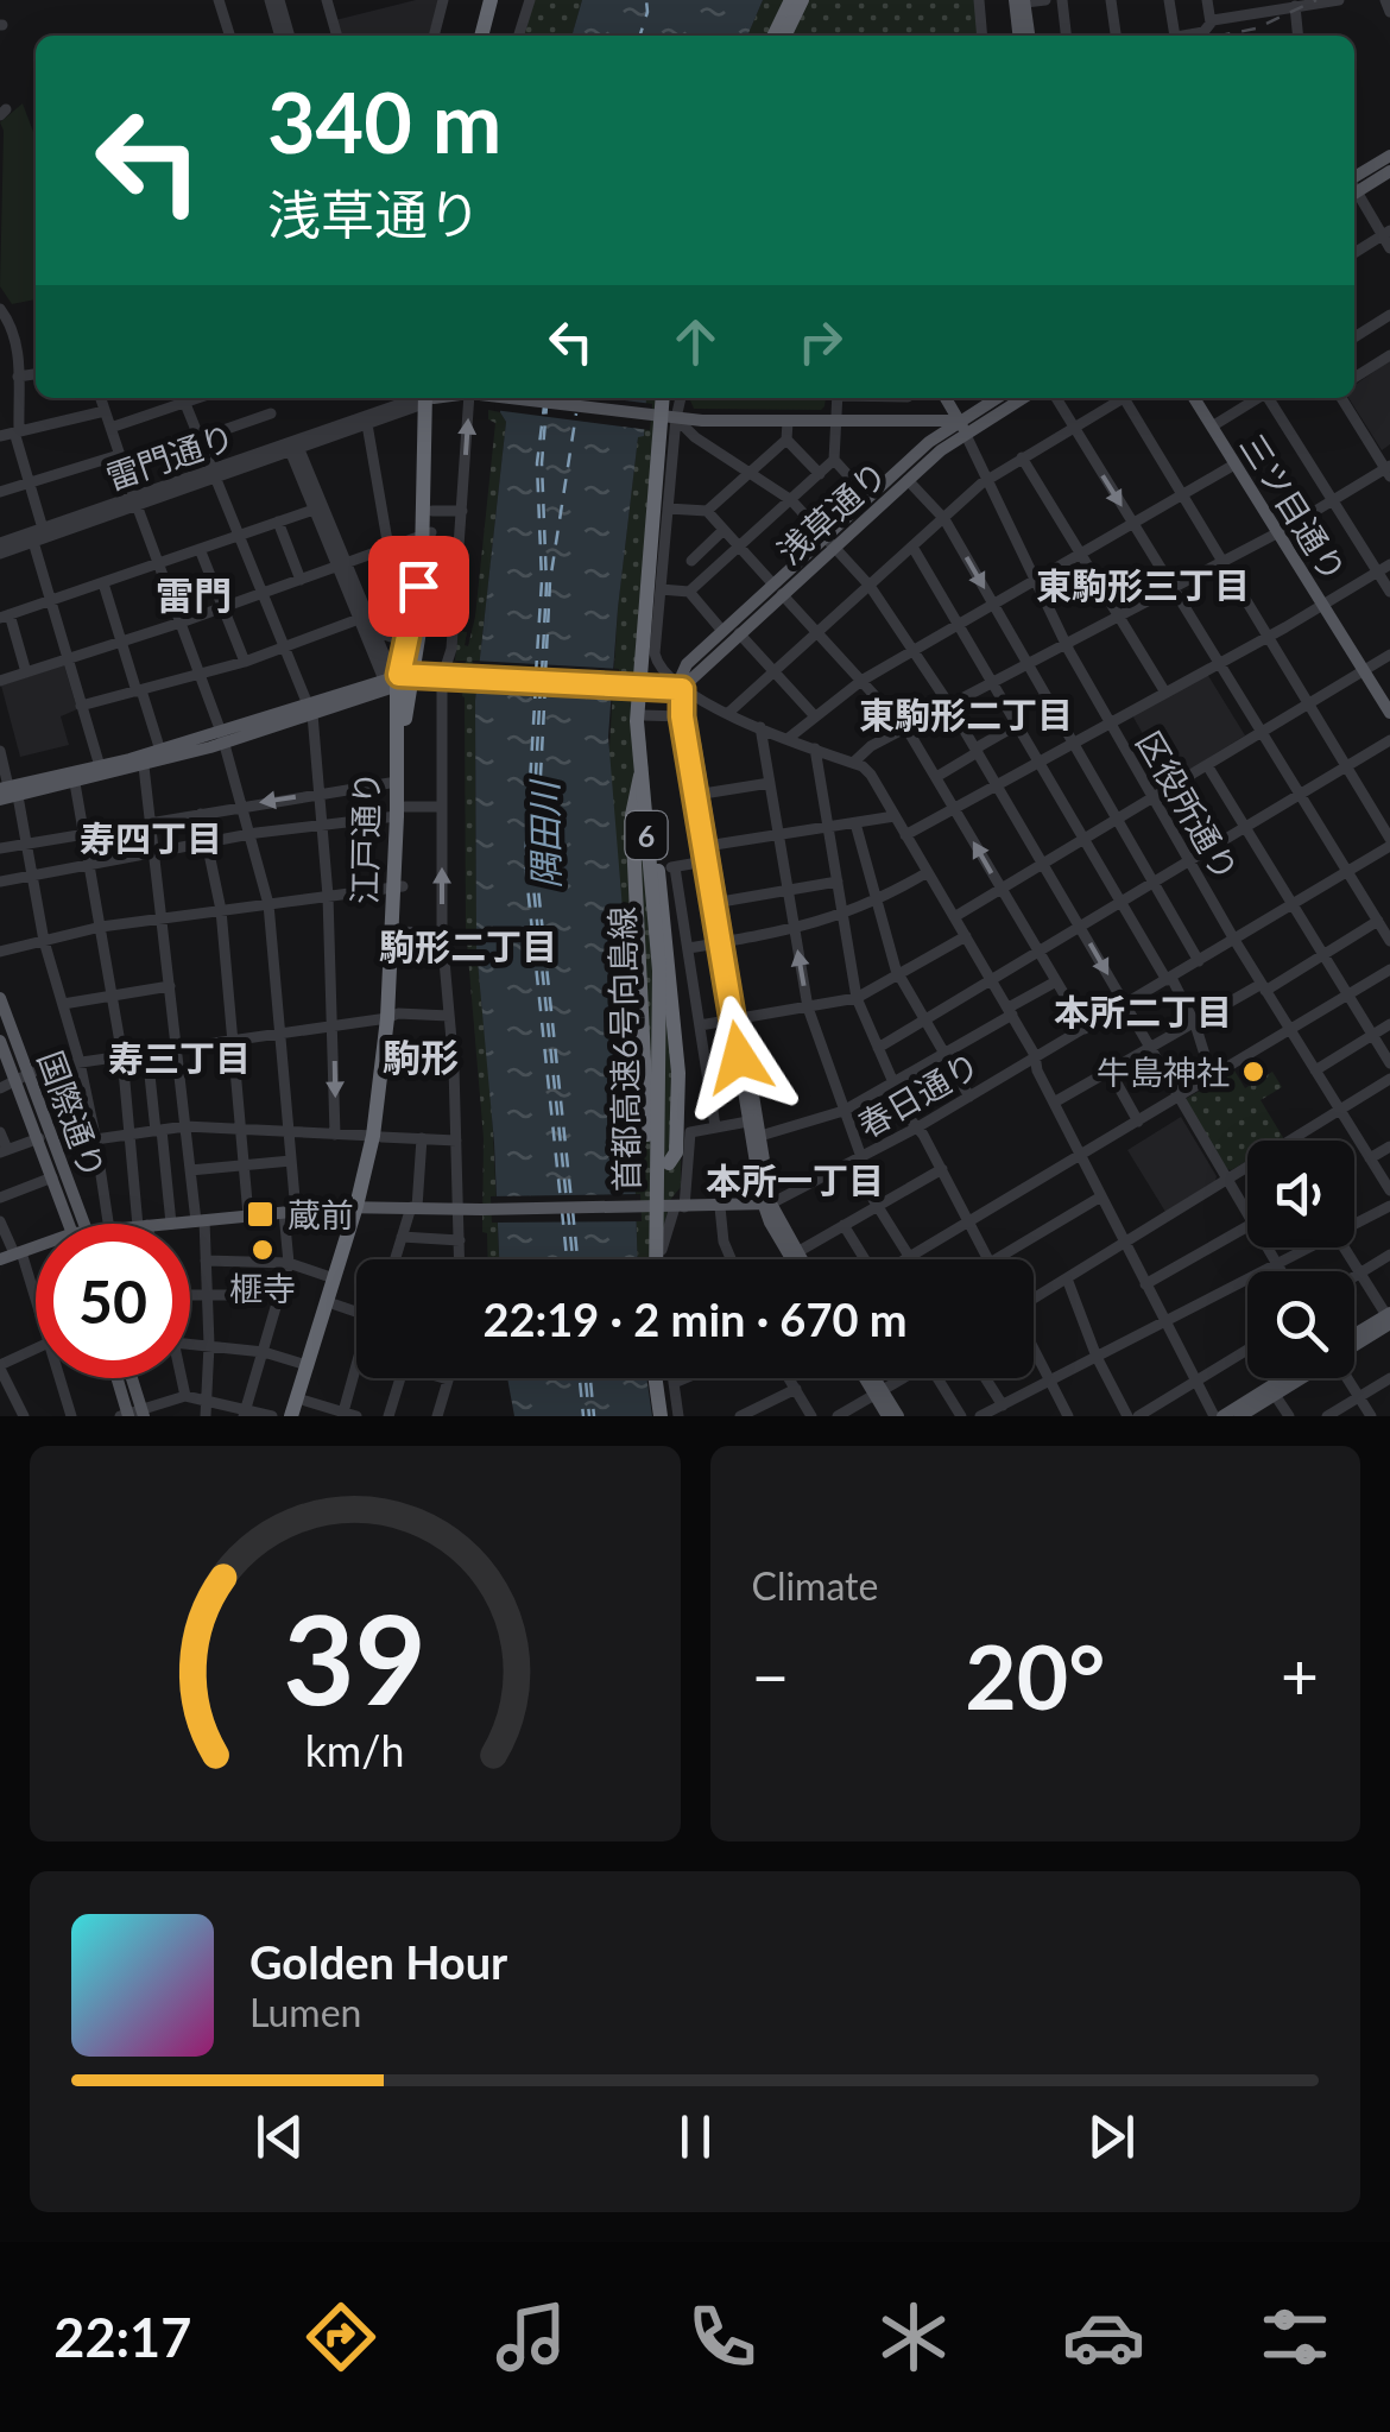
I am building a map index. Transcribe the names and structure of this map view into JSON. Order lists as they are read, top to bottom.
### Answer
{
  "streets": {
    "highway": ["6", "江戸通り", "首都高速6号向島線"],
    "main road": [
      "三ツ目通り",
      "浅草通り",
      "春日通り",
      "国際通り"
    ],
    "street": ["雷門通り", "区役所通り"]
  },
  "crossings": [
    ["浅草通り", "区役所通り"],
    ["区役所通り", "春日通り"],
    ["6", "首都高速6号向島線"],
    ["江戸通り", "春日通り"]
  ],
  "districts": [
    "東駒形三丁目",
    "雷門",
    "東駒形二丁目",
    "寿四丁目",
    "駒形二丁目",
    "本所二丁目",
    "駒形",
    "寿三丁目",
    "本所一丁目"
  ],
  "water": ["隅田川"],
  "places": {
    "other": ["牛島神社", "榧寺"],
    "transit": ["蔵前"]
  },
  "page": {
    "turn": ["340 m", "浅草通り"],
    "limit": "50",
    "trip": "22:19 · 2 min · 670 m",
    "tile": "Climate",
    "heat": ["−", "20°", "+"],
    "song": ["Golden Hour", "Lumen"],
    "tabs": "22:17",
    "gauge": ["39", "km/h"]
  }
}
